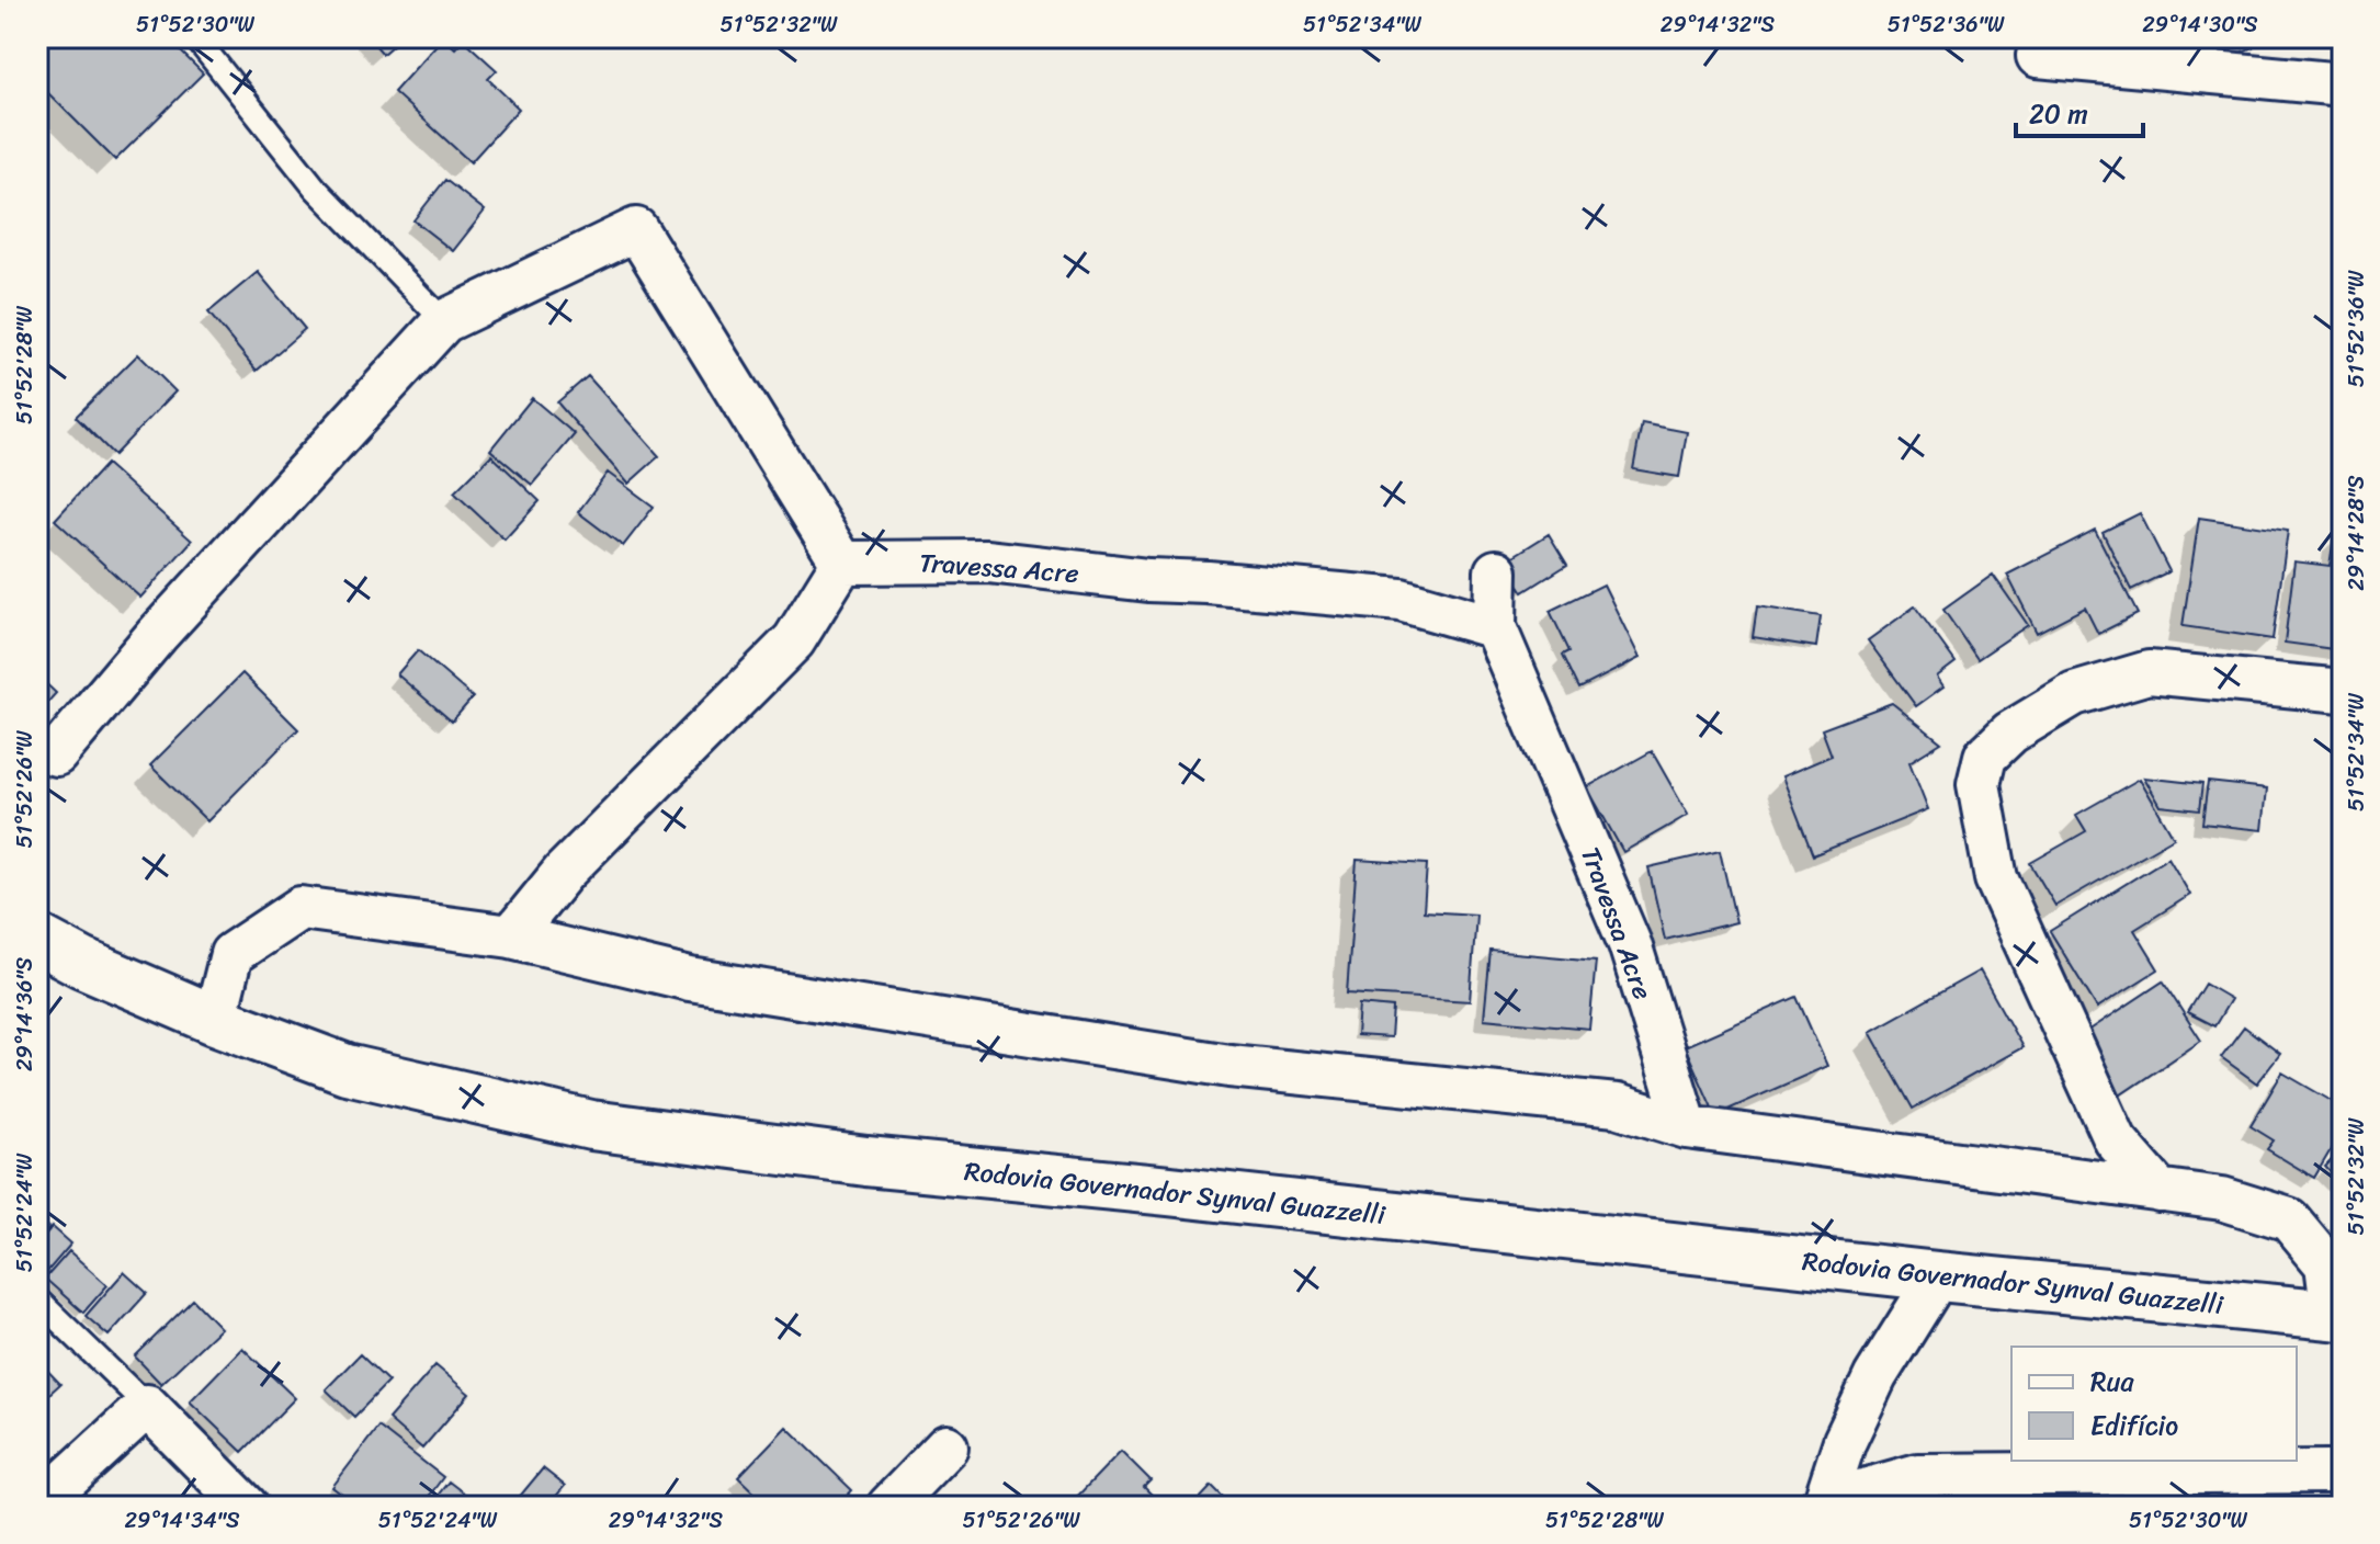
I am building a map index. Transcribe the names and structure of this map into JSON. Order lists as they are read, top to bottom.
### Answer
{
  "streets": {
    "main road": ["Rodovia Governador Synval Guazzelli"],
    "street": ["Travessa Acre"]
  },
  "legend": ["Rua", "Edifício"],
  "scale_bar": "20 m",
  "coordinates": [
    "51°52'30\"W",
    "51°52'32\"W",
    "51°52'34\"W",
    "29°14'32\"S",
    "51°52'36\"W",
    "29°14'30\"S",
    "51°52'28\"W",
    "29°14'28\"S",
    "51°52'26\"W",
    "29°14'36\"S",
    "51°52'24\"W",
    "29°14'34\"S"
  ]
}
